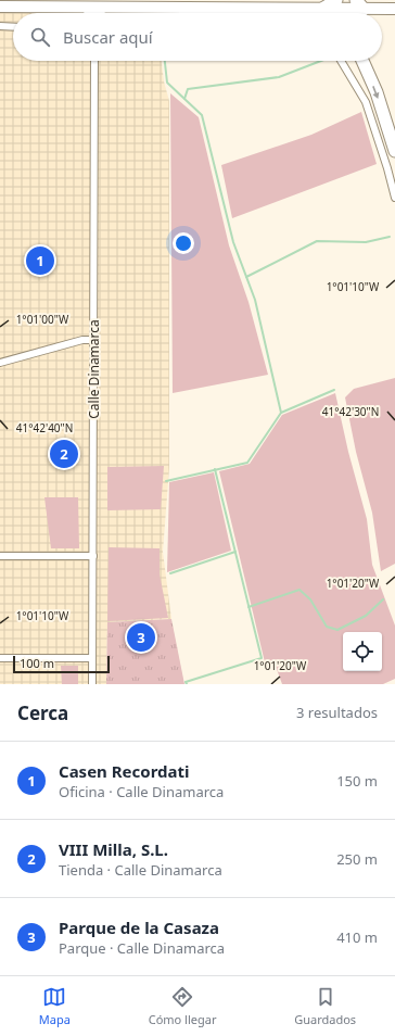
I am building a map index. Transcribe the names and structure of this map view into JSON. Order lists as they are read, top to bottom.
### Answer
{
  "streets": {
    "street": ["Calle Dinamarca"]
  },
  "scale_bar": "100 m",
  "page": {
    "search": "Buscar aquí",
    "pins": ["1", "2", "3"],
    "scale": "100 m",
    "heading": ["Cerca", "3 resultados"],
    "list": [
      {
        "mark": "1",
        "name": "Casen Recordati",
        "note": "Oficina · Calle Dinamarca",
        "value": "150 m"
      },
      {
        "mark": "2",
        "name": "VIII Milla, S.L.",
        "note": "Tienda · Calle Dinamarca",
        "value": "250 m"
      },
      {
        "mark": "3",
        "name": "Parque de la Casaza",
        "note": "Parque · Calle Dinamarca",
        "value": "410 m"
      }
    ],
    "nav": ["Mapa", "Cómo llegar", "Guardados"]
  },
  "coordinates": [
    "1°01'10\"W",
    "1°01'00\"W",
    "41°42'30\"N",
    "41°42'40\"N",
    "1°01'20\"W"
  ]
}
